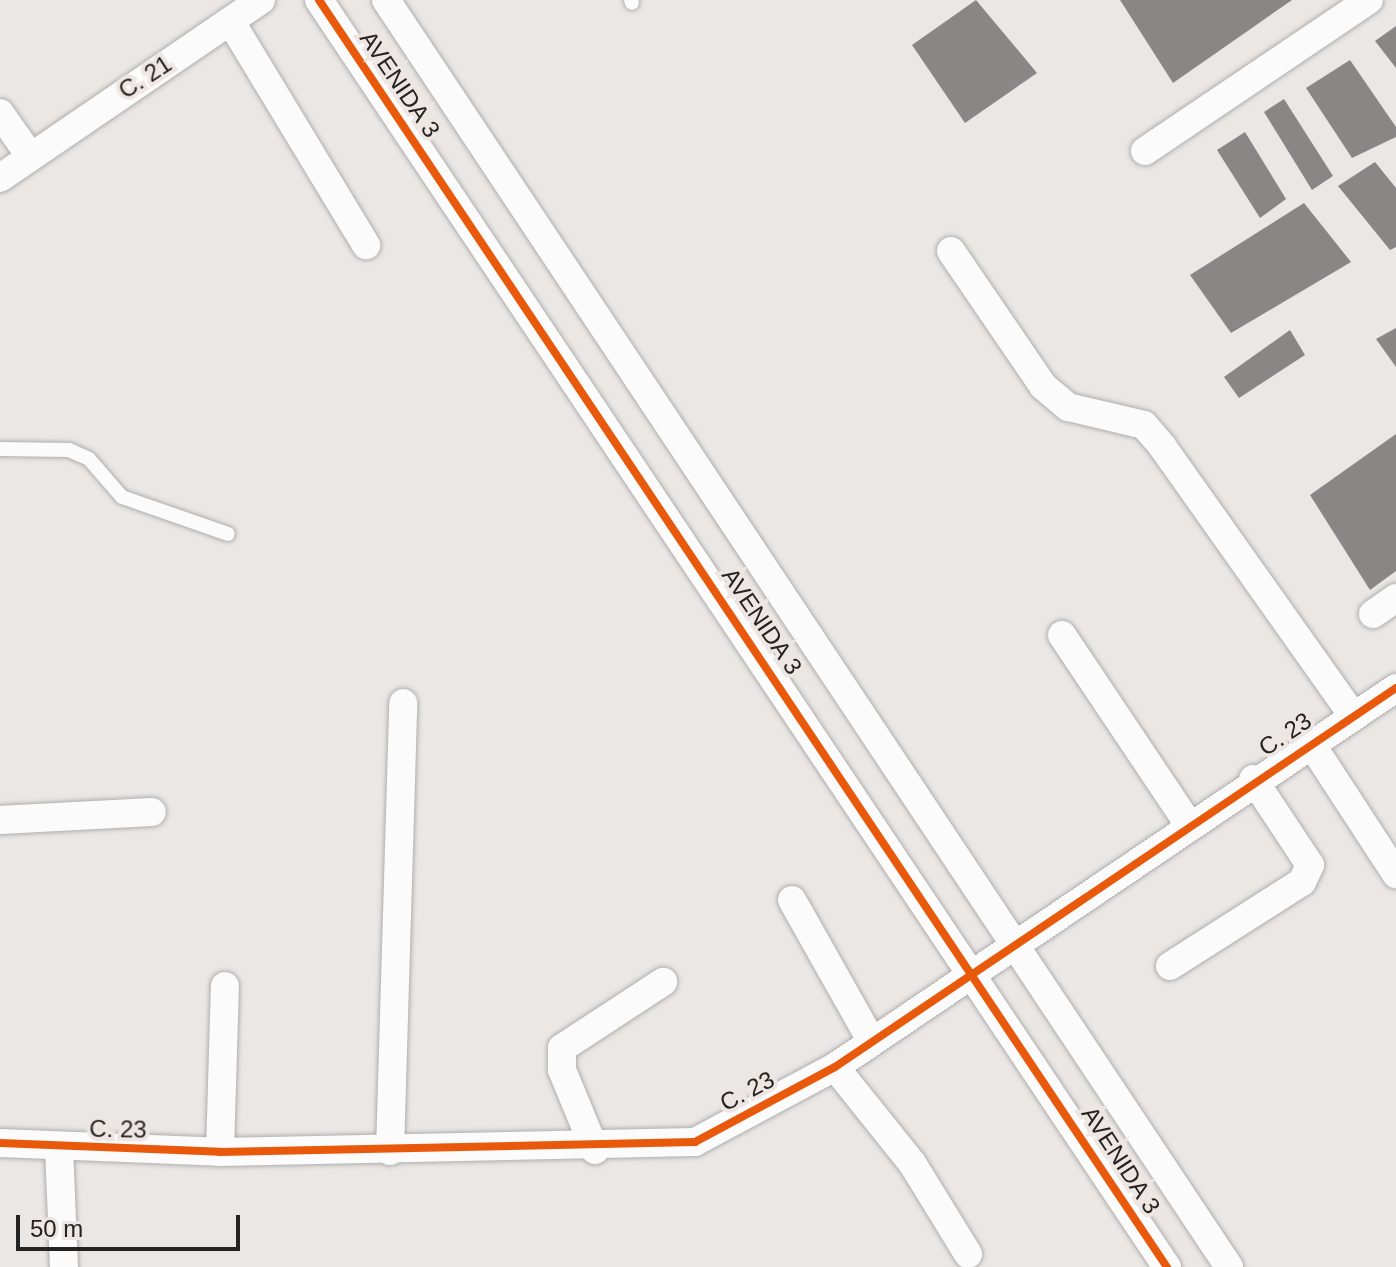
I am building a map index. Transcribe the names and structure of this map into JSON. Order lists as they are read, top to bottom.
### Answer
{
  "streets": {
    "street": ["C. 21", "AVENIDA 3", "C. 23"]
  },
  "crossings": [
    ["AVENIDA 3", "C. 23"]
  ],
  "scale_bar": "50 m"
}
